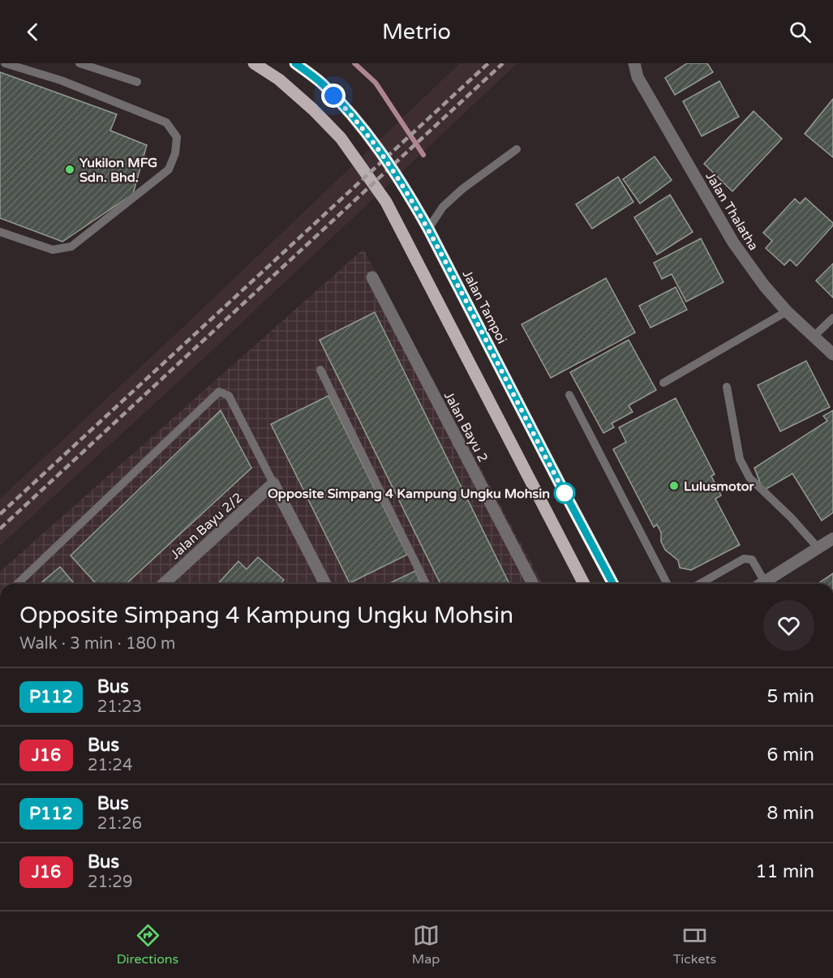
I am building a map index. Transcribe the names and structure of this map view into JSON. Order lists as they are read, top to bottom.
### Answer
{
  "streets": {
    "main road": ["Jalan Tampoi"],
    "street": ["Jalan Thalatha", "Jalan Bayu 2", "Jalan Bayu 2/2"]
  },
  "places": ["Yukilon MFG Sdn. Bhd.", "Lulusmotor", "Opposite Simpang 4 Kampung Ungku Mohsin"],
  "lines": ["bus line P112"],
  "page": {
    "header": "Metrio",
    "heading": ["Opposite Simpang 4 Kampung Ungku Mohsin", "Walk · 3 min · 180 m"],
    "list": [
      {
        "mark": "P112",
        "name": "Bus",
        "note": "21:23",
        "value": "5 min"
      },
      {
        "mark": "J16",
        "name": "Bus",
        "note": "21:24",
        "value": "6 min"
      },
      {
        "mark": "P112",
        "name": "Bus",
        "note": "21:26",
        "value": "8 min"
      },
      {
        "mark": "J16",
        "name": "Bus",
        "note": "21:29",
        "value": "11 min"
      }
    ],
    "tabs": ["Directions", "Map", "Tickets"]
  }
}
